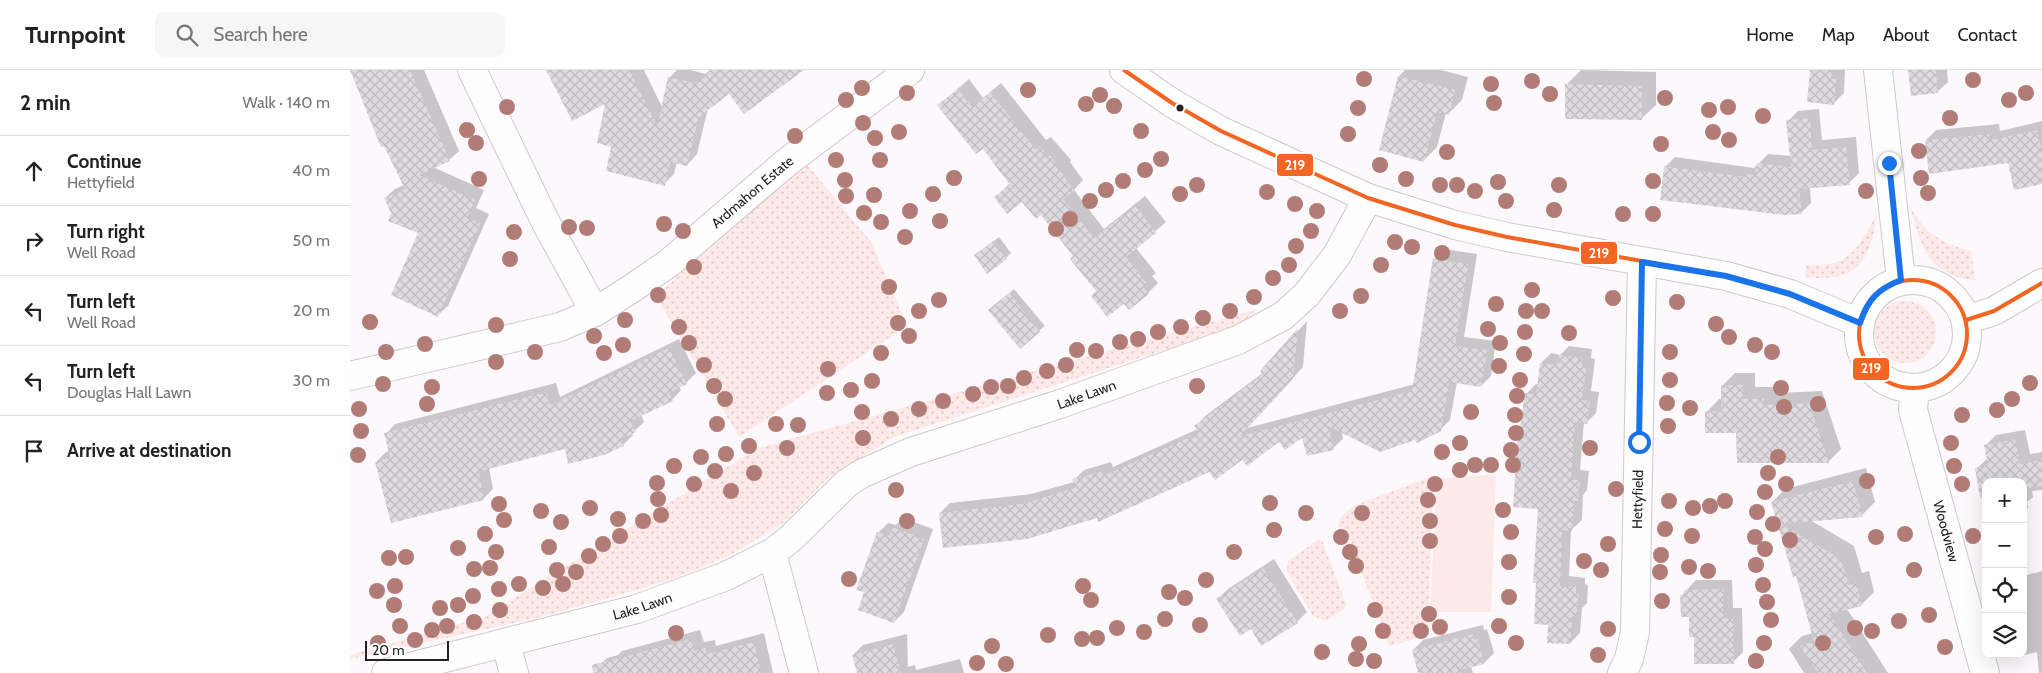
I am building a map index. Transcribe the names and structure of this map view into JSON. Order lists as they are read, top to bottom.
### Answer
{
  "streets": {
    "street": [
      "Ardmahon Estate",
      "Lake Lawn",
      "Hettyfield",
      "Woodview"
    ]
  },
  "lines": ["transit line 219"],
  "scale_bar": "20 m",
  "page": {
    "header": "Turnpoint",
    "search": "Search here",
    "nav": [
      "Home",
      "Map",
      "About",
      "Contact"
    ],
    "heading": ["2 min", "Walk · 140 m"],
    "list": [
      ["Continue", "Hettyfield", "40 m"],
      ["Turn right", "Well Road", "50 m"],
      ["Turn left", "Well Road", "20 m"],
      ["Turn left", "Douglas Hall Lawn", "30 m"],
      "Arrive at destination"
    ],
    "map_buttons": ["+", "−"],
    "scale": "20 m"
  }
}
